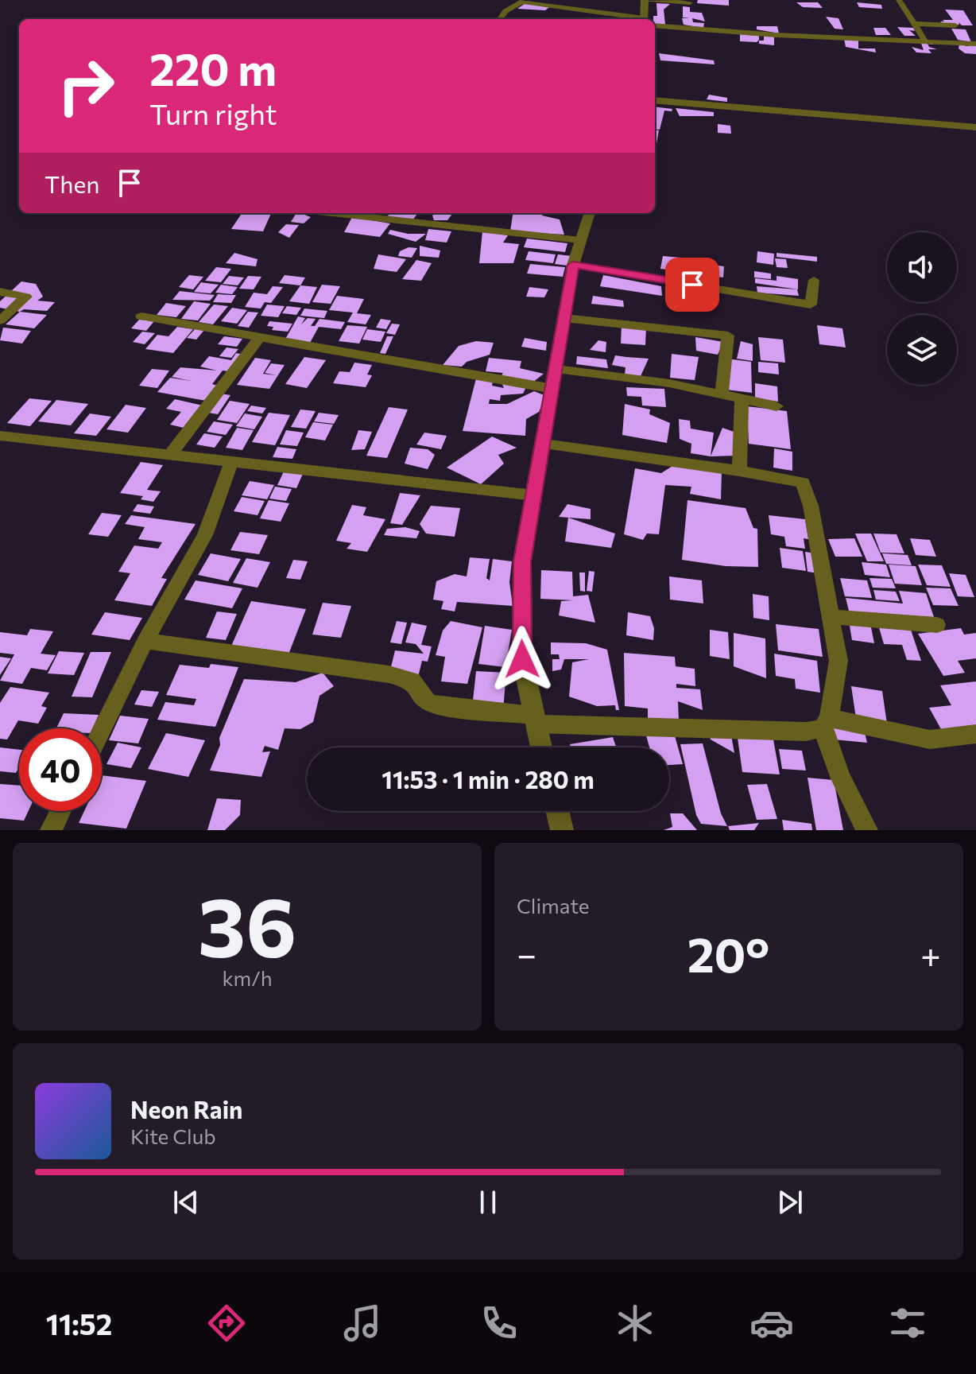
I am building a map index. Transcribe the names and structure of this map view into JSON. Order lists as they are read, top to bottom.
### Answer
{
  "page": {
    "turn": ["220 m", "Turn right"],
    "then": "Then",
    "limit": "40",
    "trip": "11:53 · 1 min · 280 m",
    "tile": [
      ["36", "km/h"],
      "Climate"
    ],
    "heat": ["−", "20°", "+"],
    "song": ["Neon Rain", "Kite Club"],
    "tabs": "11:52"
  }
}
